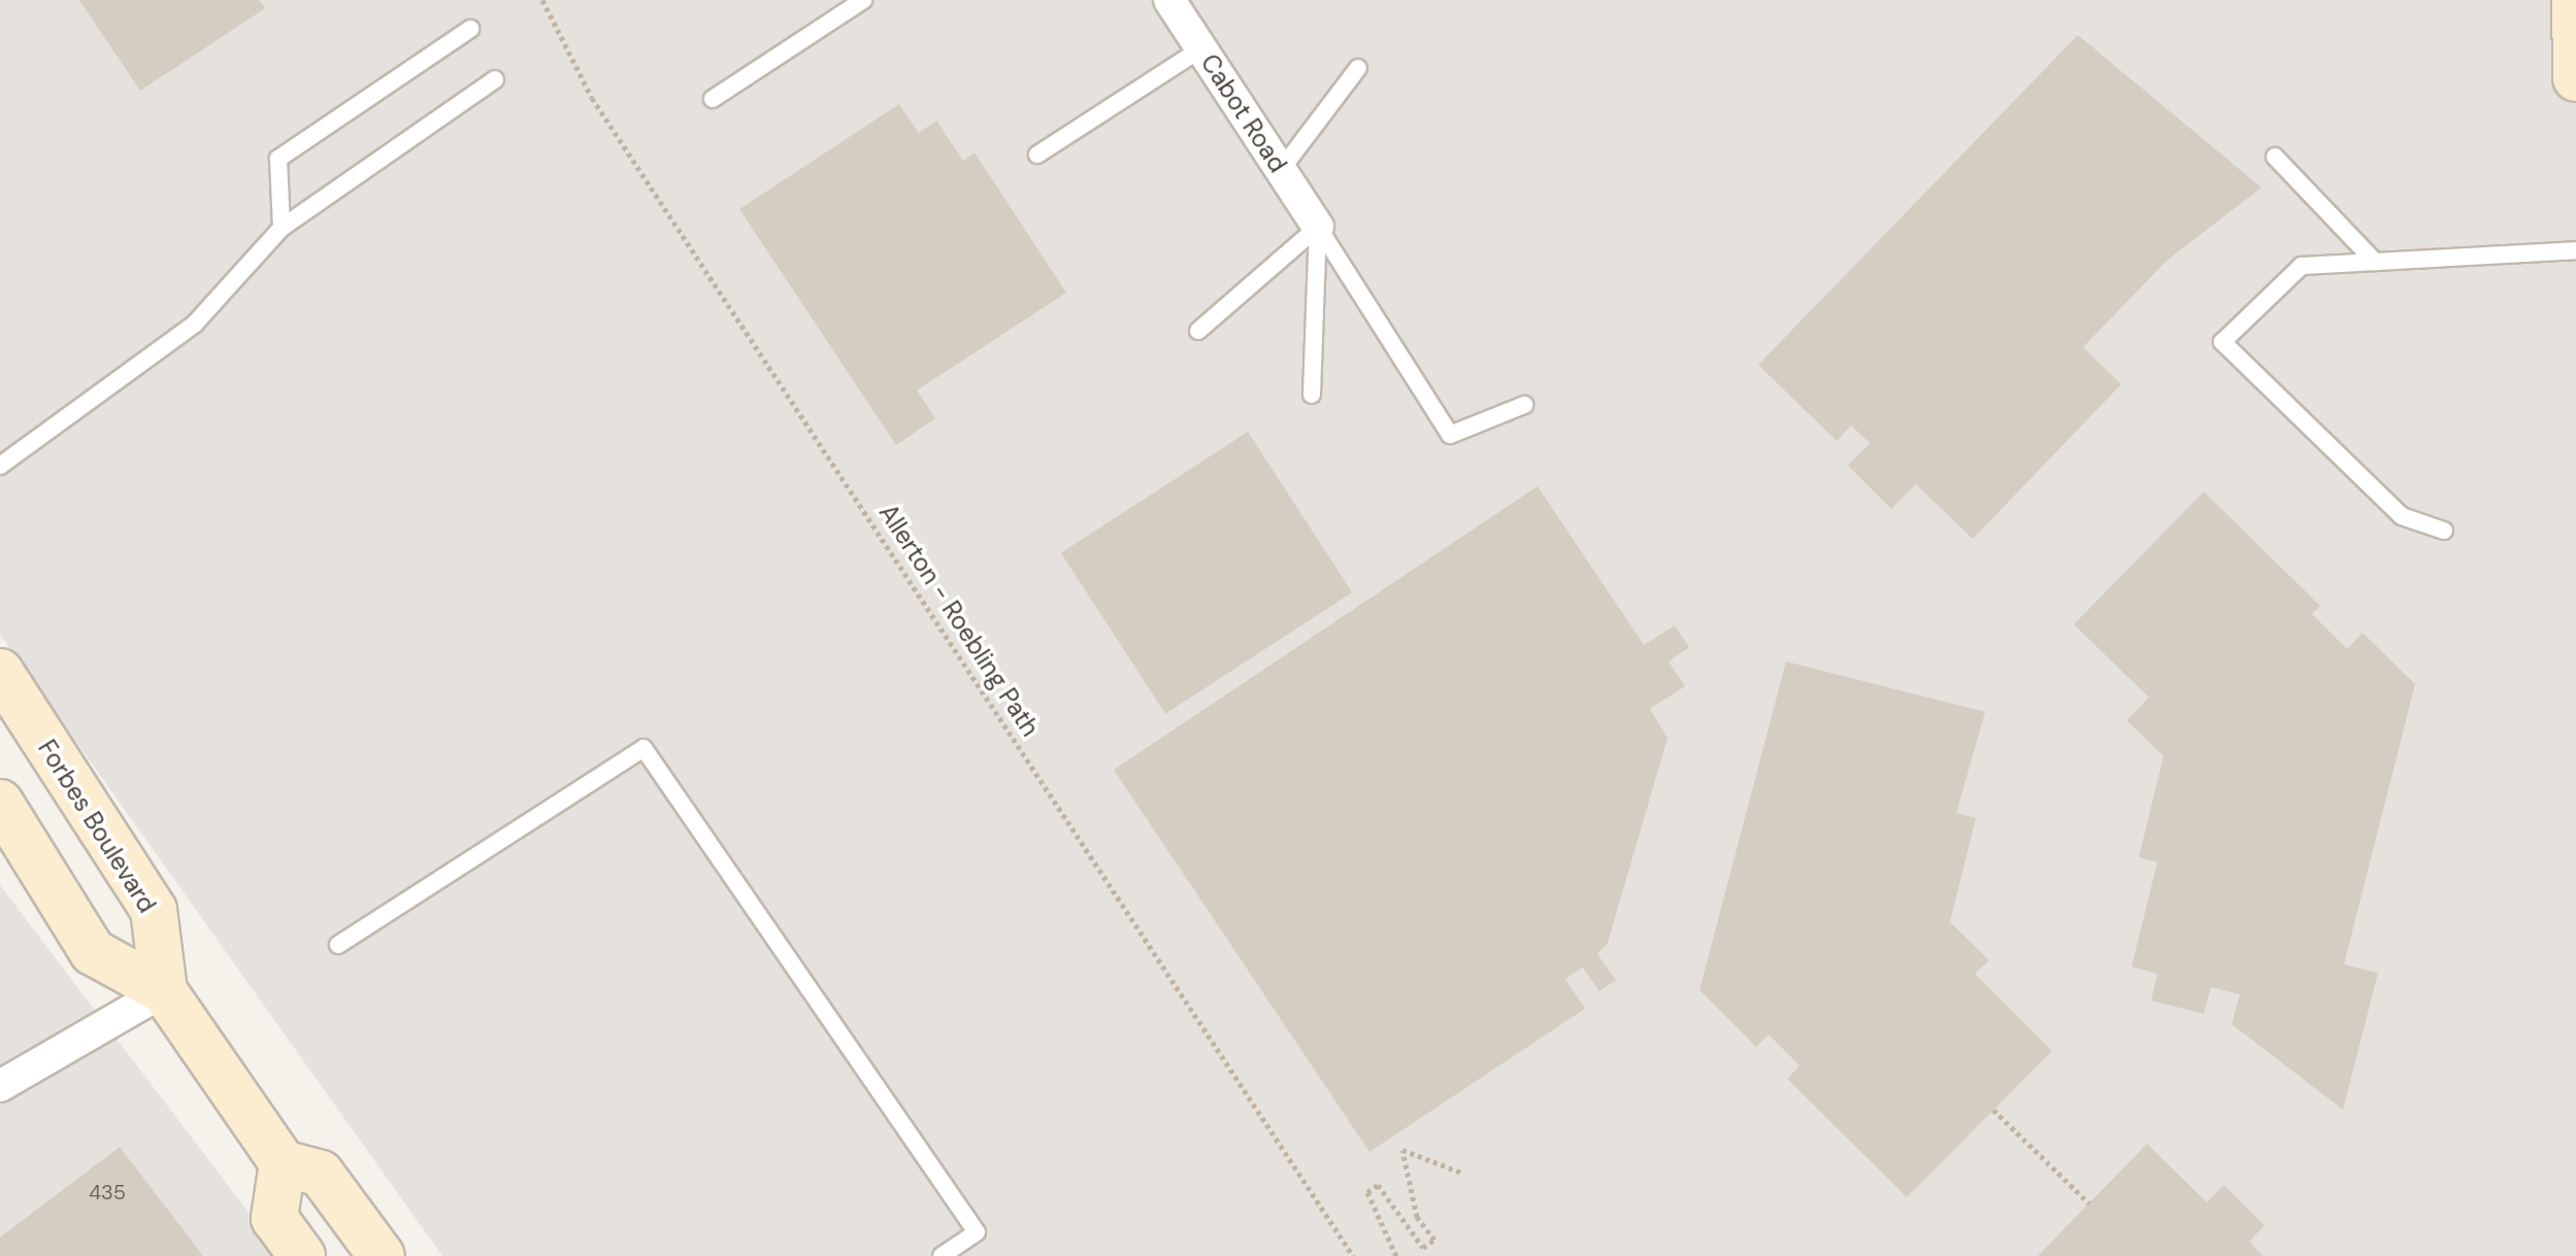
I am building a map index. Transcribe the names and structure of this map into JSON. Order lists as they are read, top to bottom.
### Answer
{
  "streets": {
    "main road": ["Forbes Boulevard"],
    "street": ["Cabot Road"],
    "path": ["Allerton - Roebling Path"]
  },
  "house_numbers": ["435"]
}
